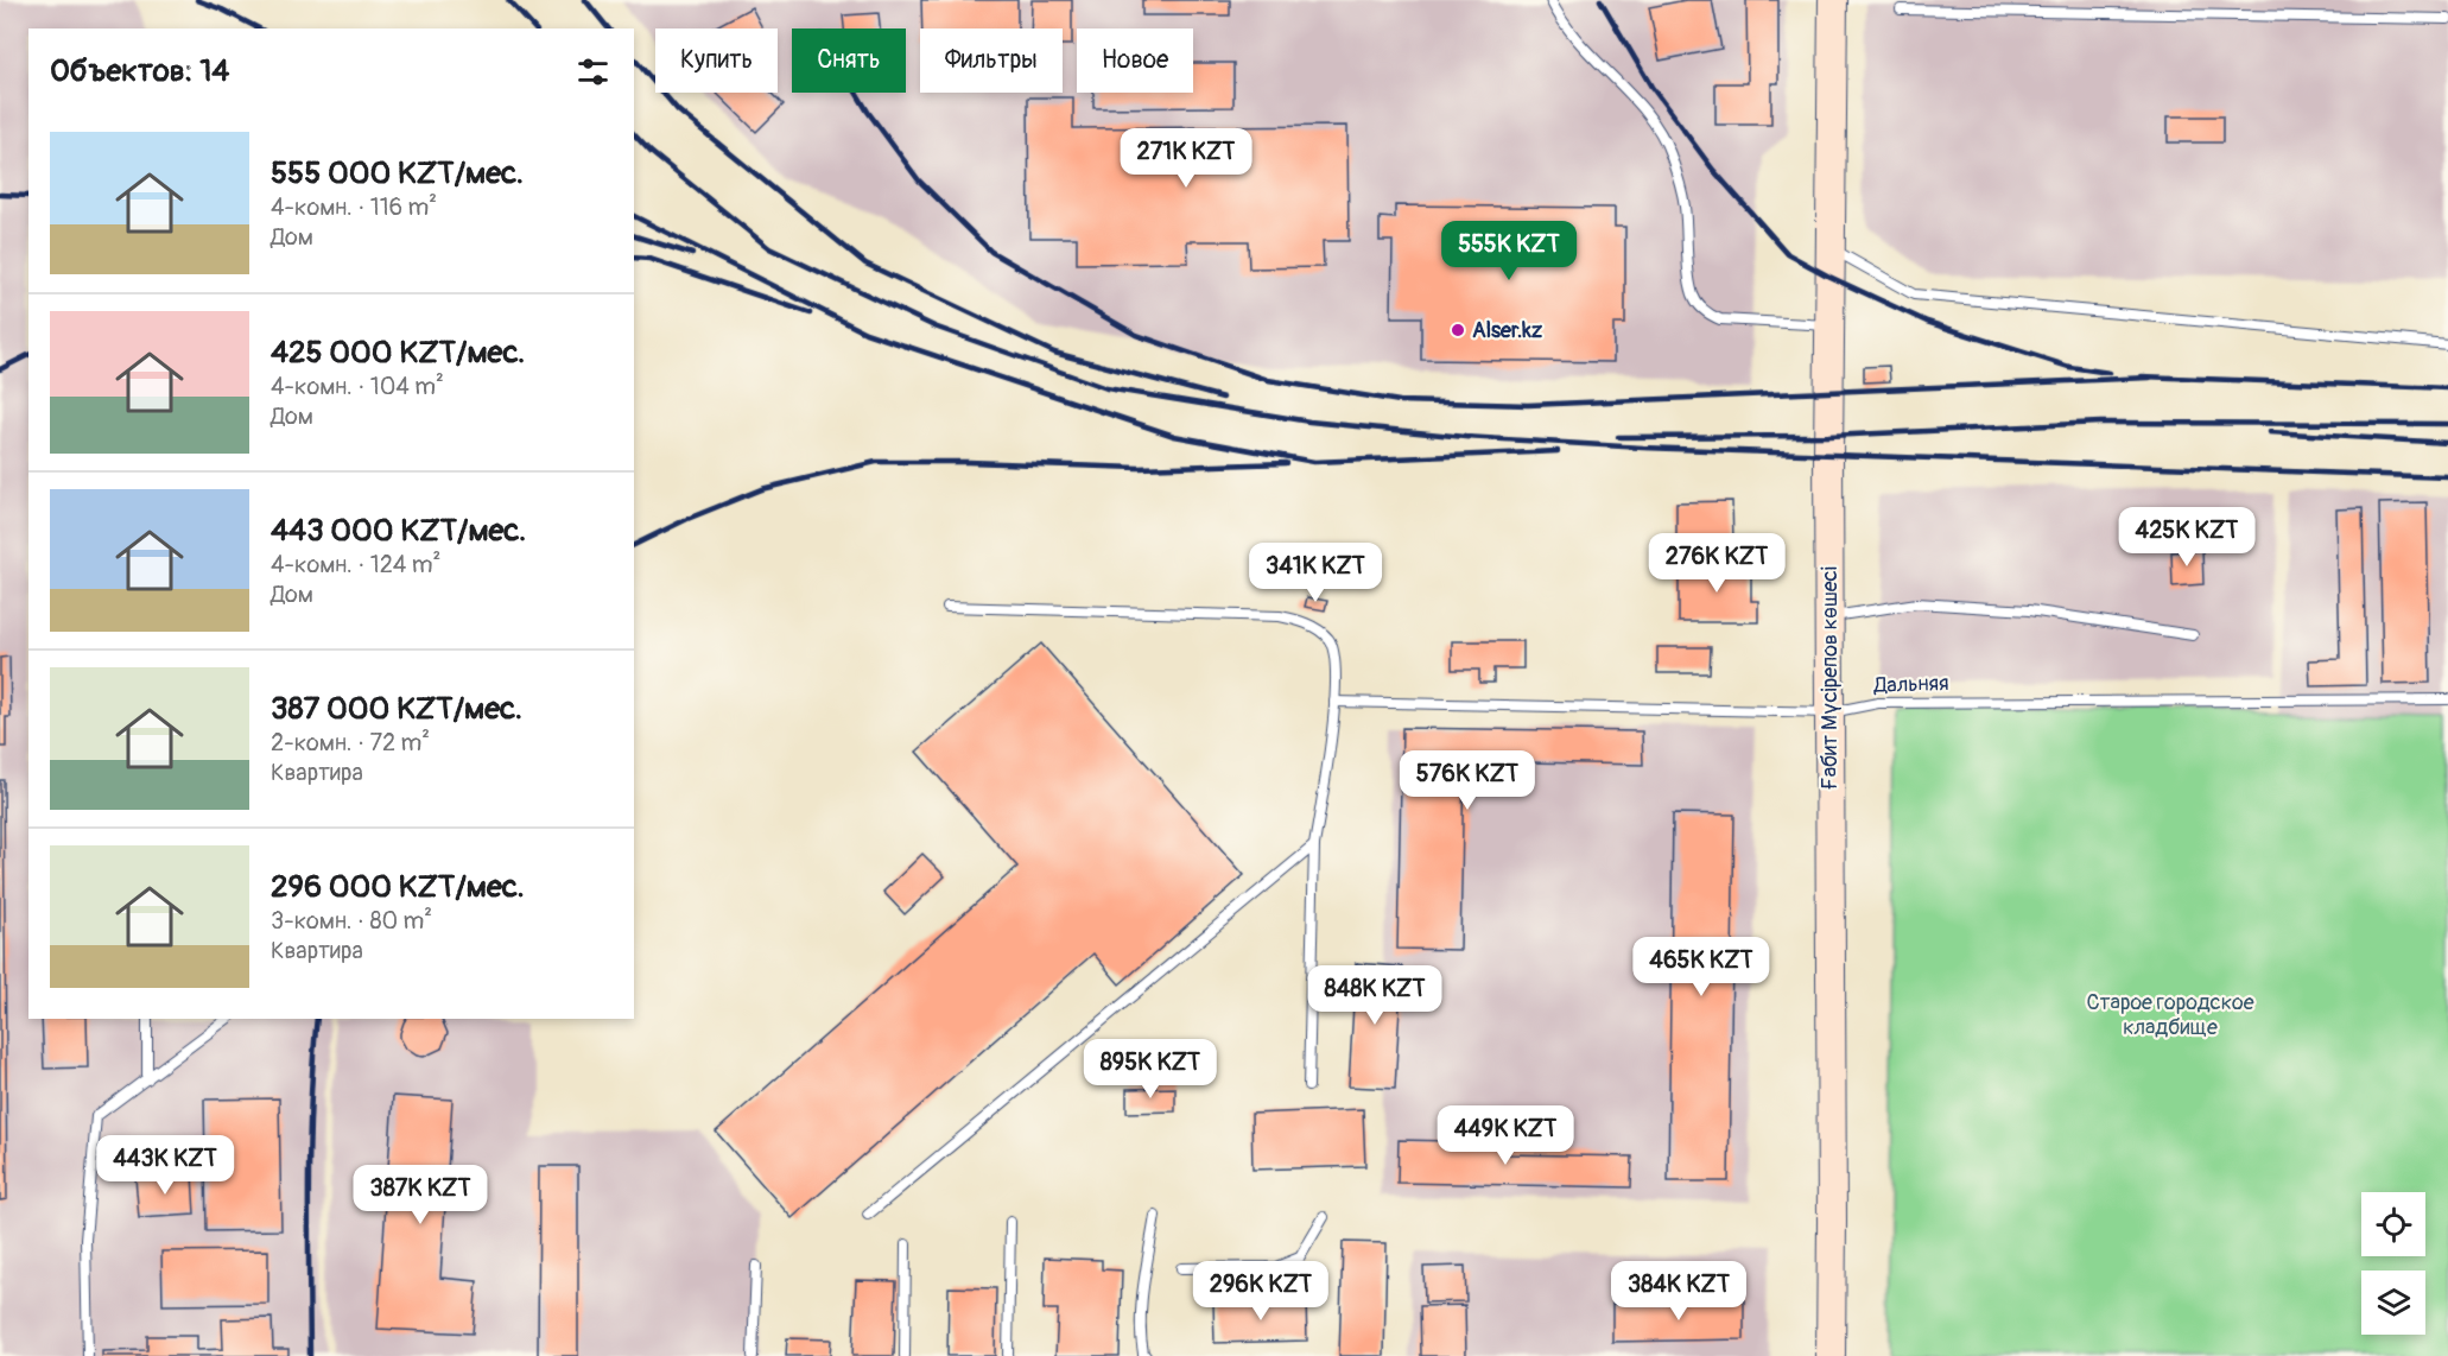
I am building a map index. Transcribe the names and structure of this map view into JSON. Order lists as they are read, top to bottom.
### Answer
{
  "streets": {
    "main road": ["Ғабит Мүсірепов көшесі"],
    "lane": ["Дальняя"]
  },
  "crossings": [
    ["Ғабит Мүсірепов көшесі", "Дальняя"]
  ],
  "parks": ["Старое городское кладбище"],
  "places": ["Alser.kz"],
  "page": {
    "chip": [
      "Купить",
      "Снять",
      "Фильтры",
      "Новое"
    ],
    "heading": "Объектов: 14",
    "list": [
      {
        "name": "555 000 KZT/мес.",
        "note": "4-комн. · 116 m² · Дом"
      },
      {
        "name": "425 000 KZT/мес.",
        "note": "4-комн. · 104 m² · Дом"
      },
      {
        "name": "443 000 KZT/мес.",
        "note": "4-комн. · 124 m² · Дом"
      },
      {
        "name": "387 000 KZT/мес.",
        "note": "2-комн. · 72 m² · Квартира"
      },
      {
        "name": "296 000 KZT/мес.",
        "note": "3-комн. · 80 m² · Квартира"
      }
    ],
    "price": [
      "271K KZT",
      "555K KZT",
      "425K KZT",
      "276K KZT",
      "341K KZT",
      "576K KZT",
      "465K KZT",
      "848K KZT",
      "895K KZT",
      "449K KZT",
      "443K KZT",
      "387K KZT",
      "296K KZT",
      "384K KZT"
    ]
  }
}
